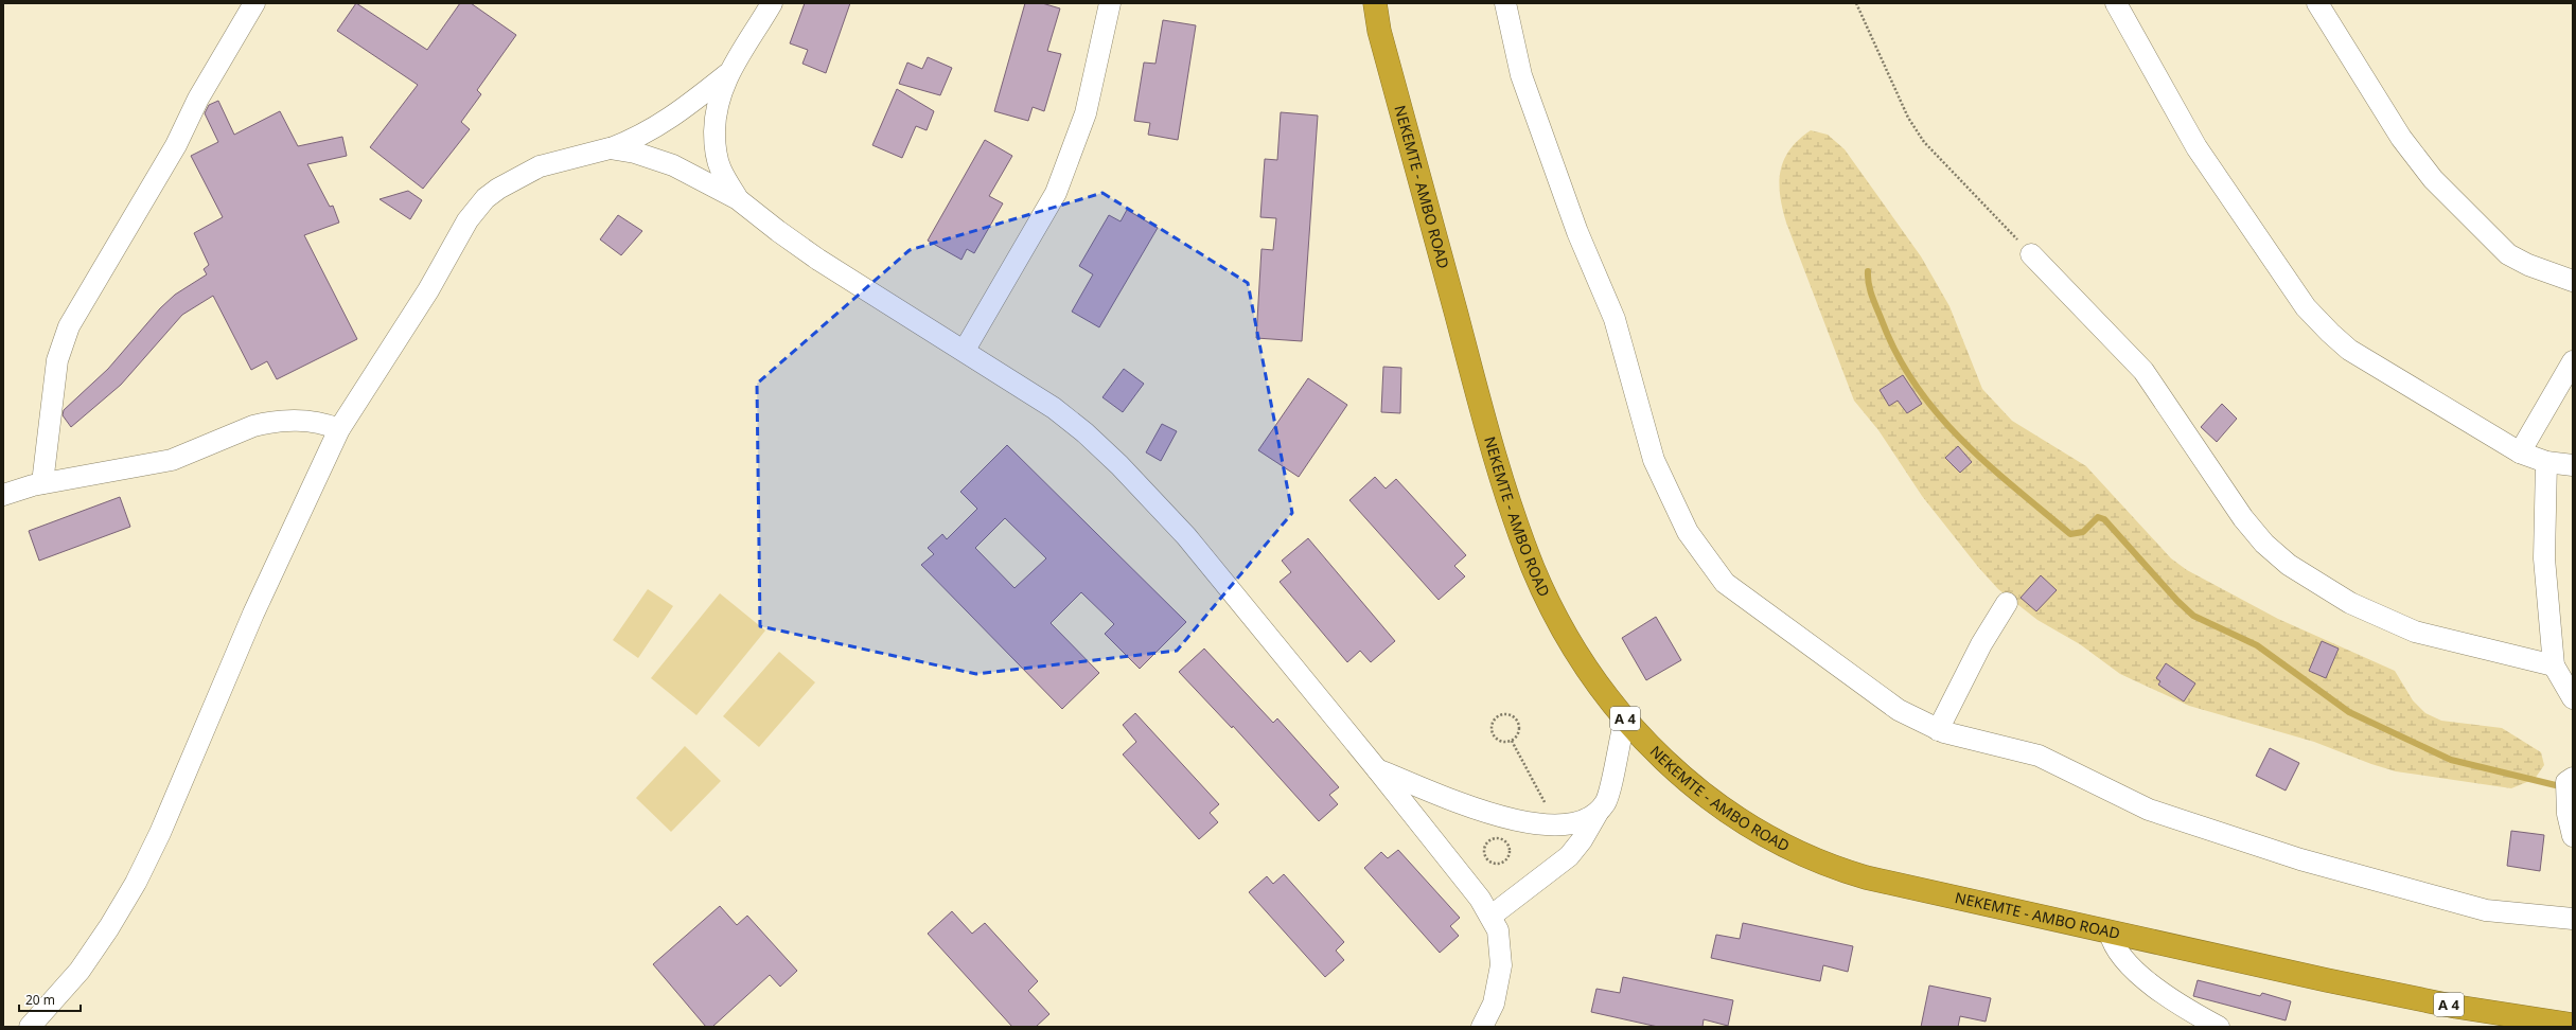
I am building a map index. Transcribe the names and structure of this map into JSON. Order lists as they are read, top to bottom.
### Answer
{
  "streets": {
    "highway": ["NEKEMTE - AMBO ROAD", "A 4"]
  },
  "scale_bar": "20 m"
}
